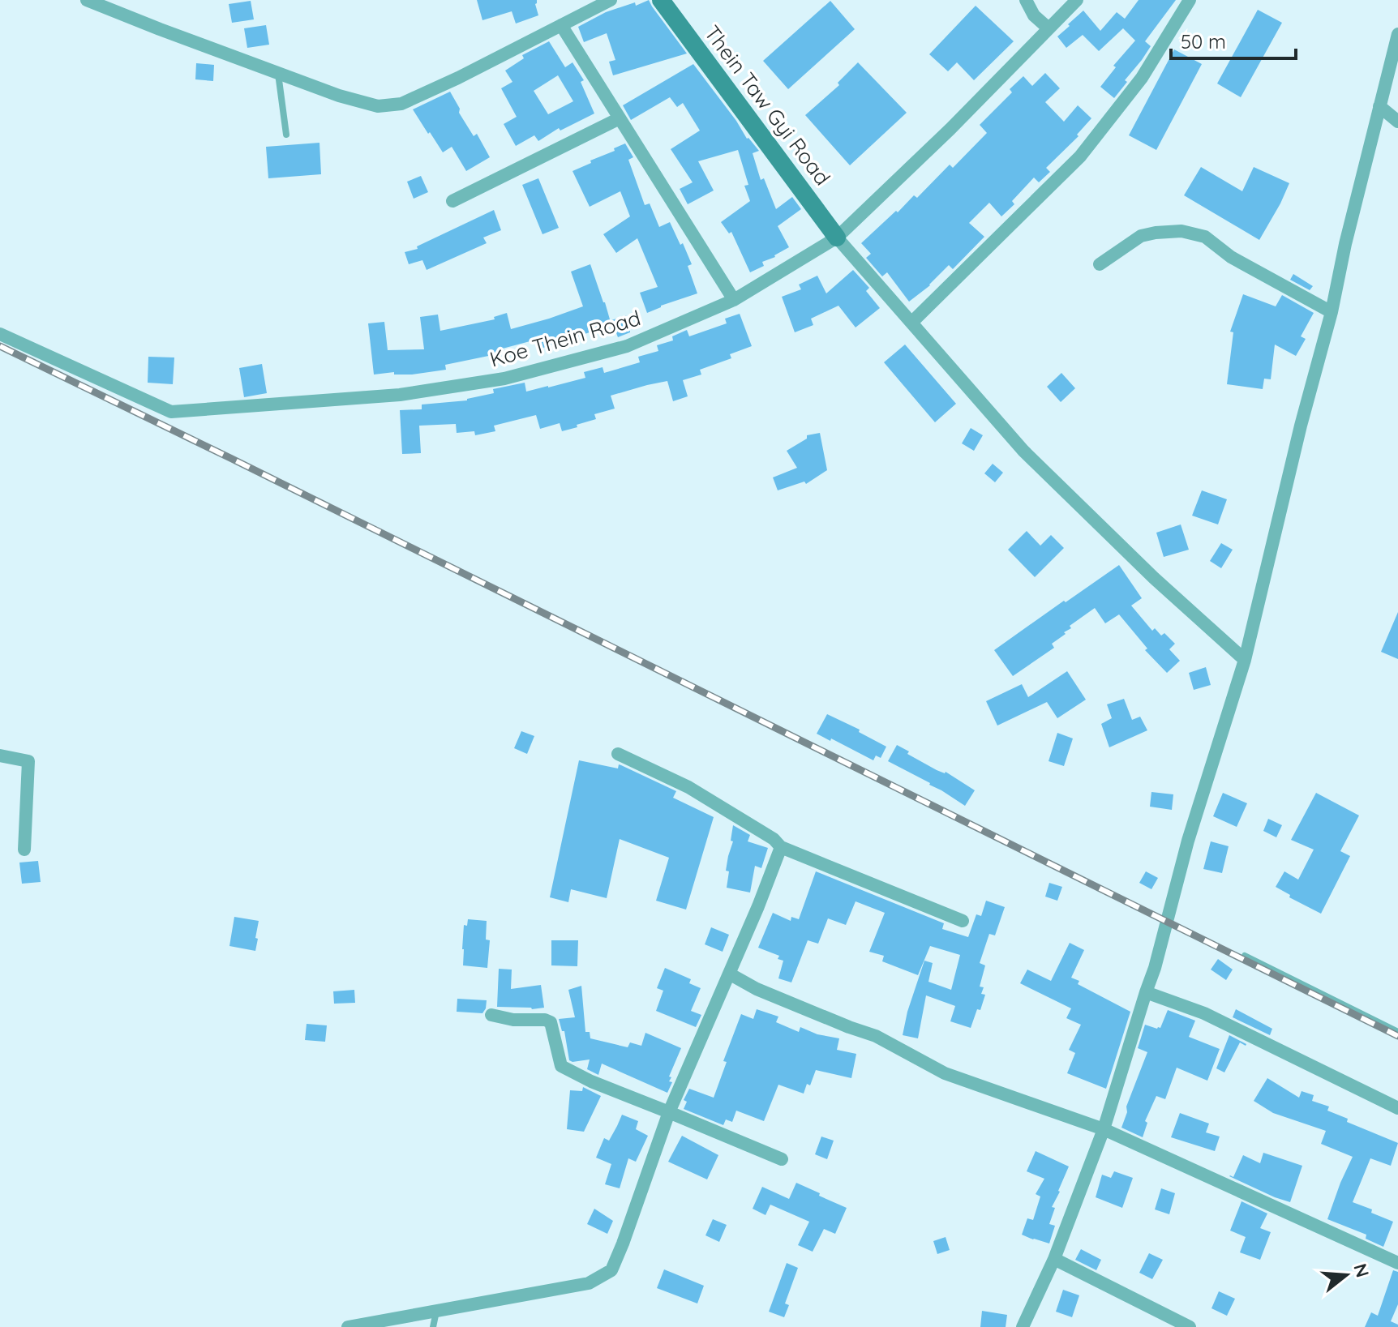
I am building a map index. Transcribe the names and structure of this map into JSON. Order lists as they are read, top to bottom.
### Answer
{
  "streets": {
    "street": ["Thein Taw Gyi Road", "Koe Thein Road"]
  },
  "crossings": [
    ["Thein Taw Gyi Road", "Koe Thein Road"]
  ],
  "scale_bar": "50 m",
  "north": "right"
}
